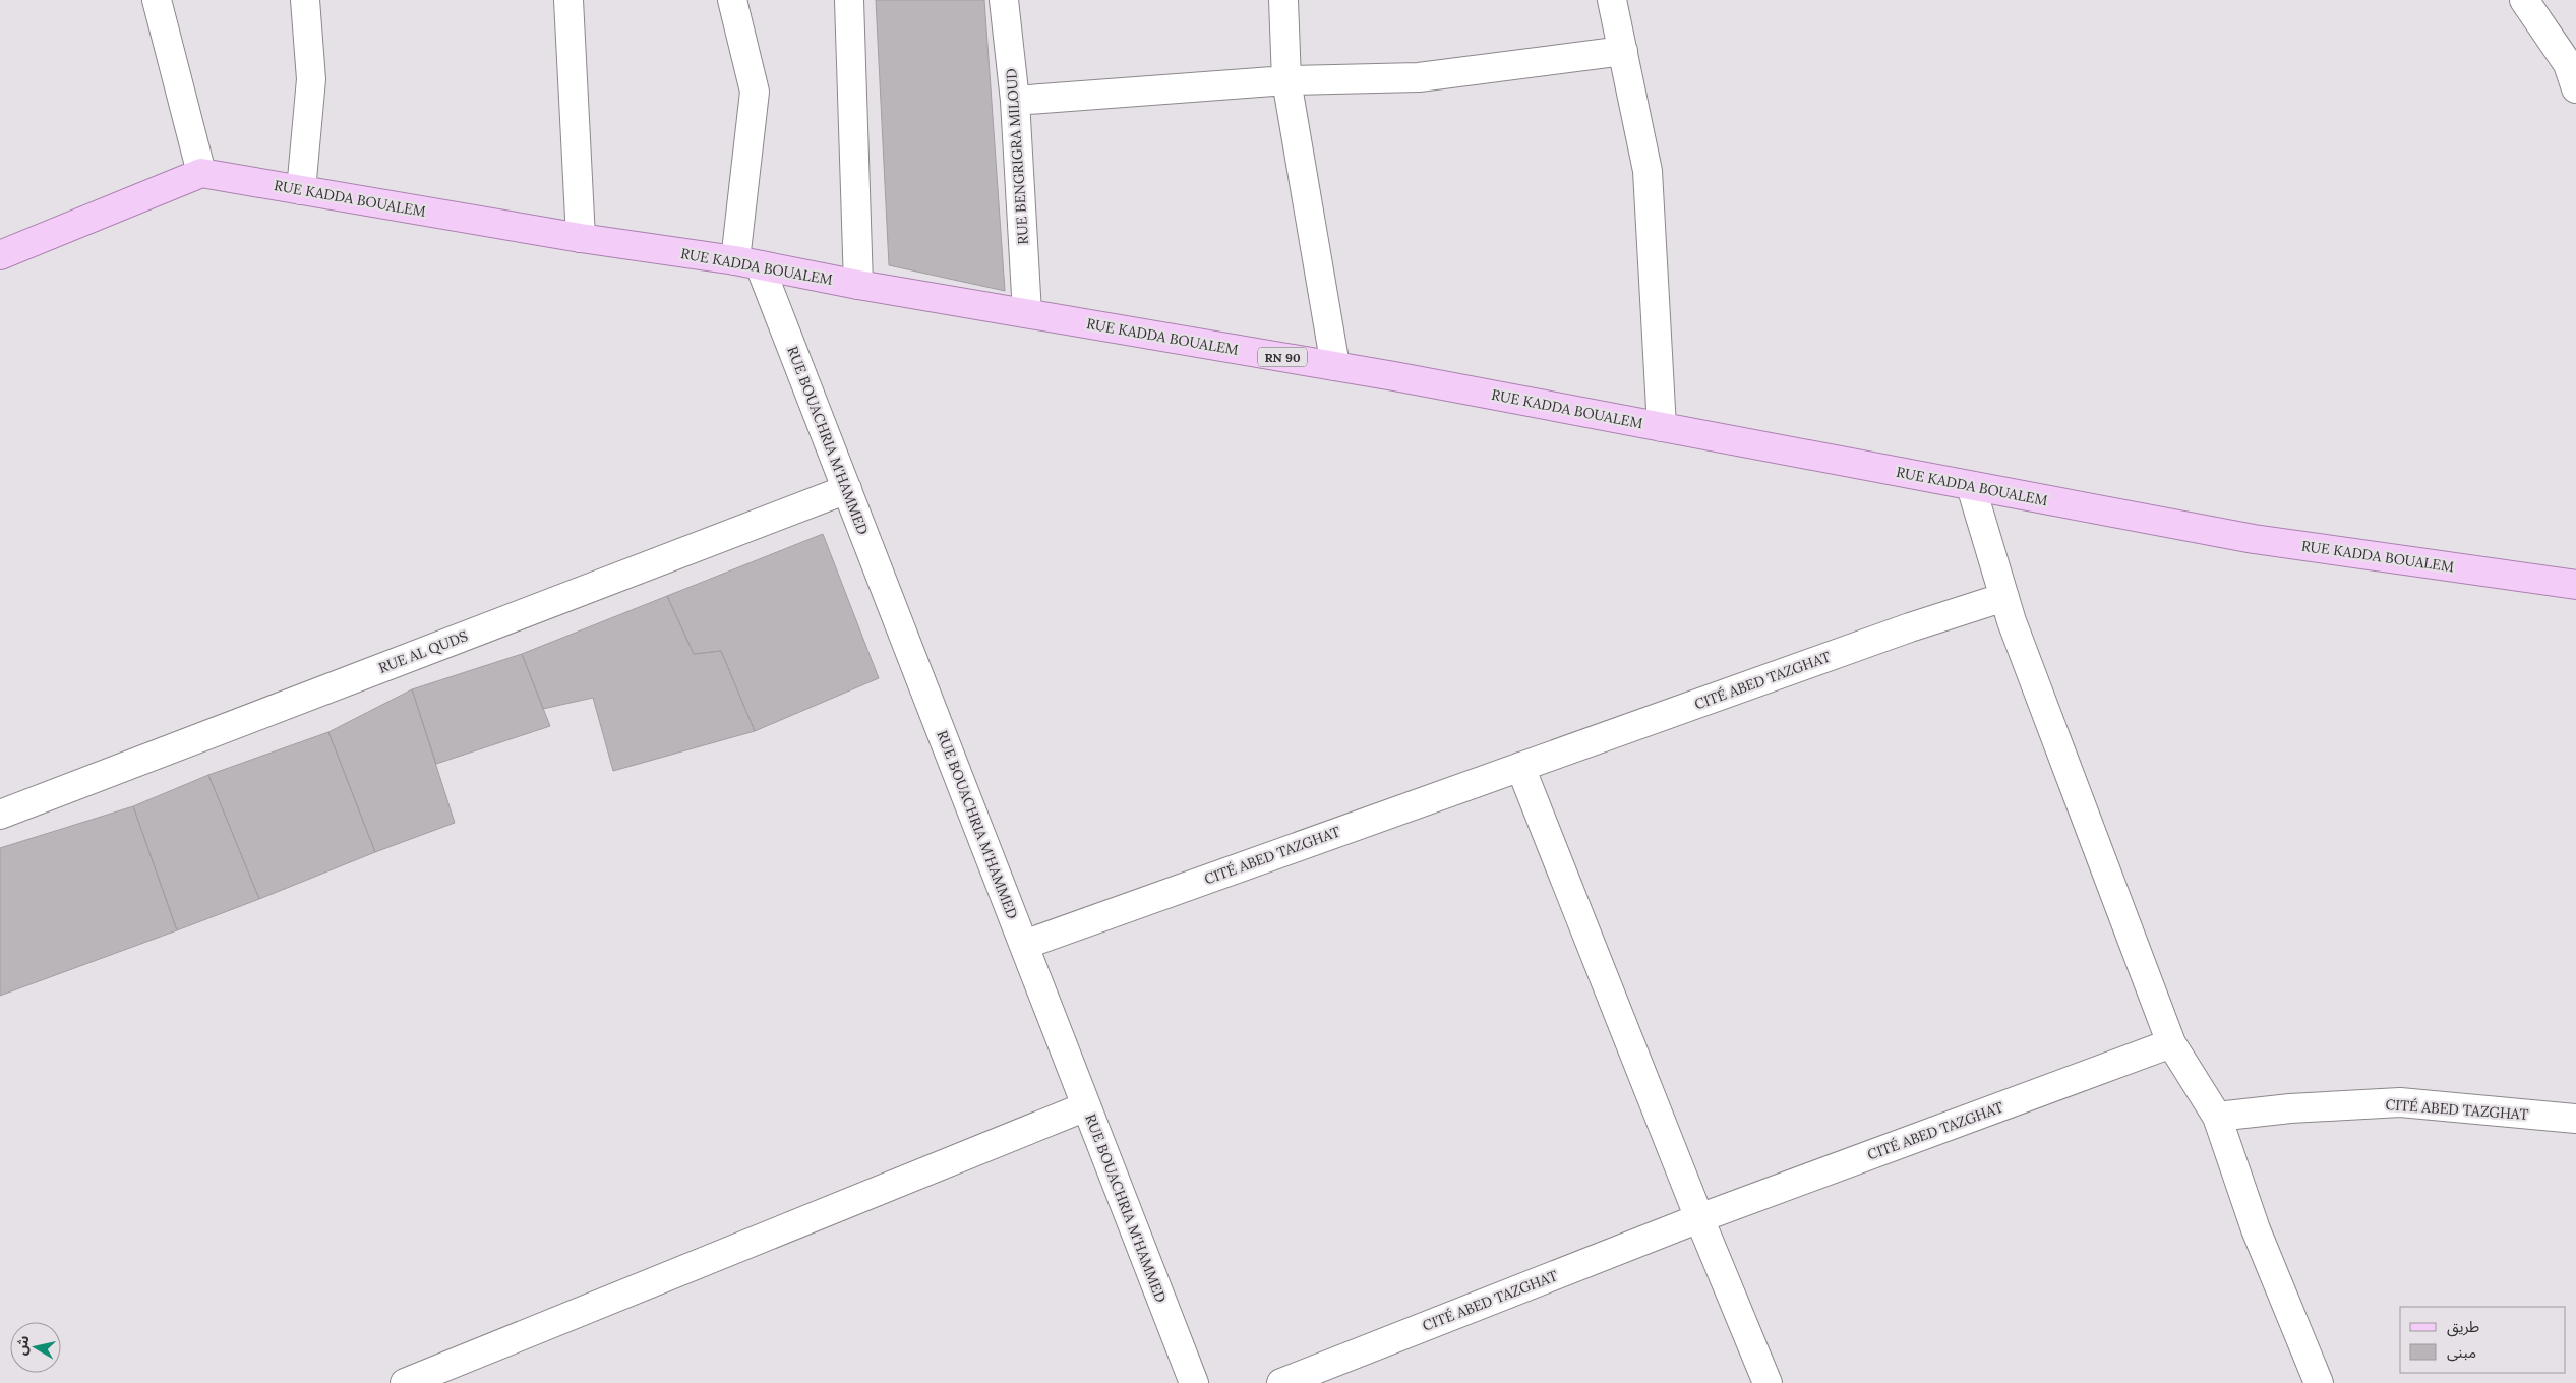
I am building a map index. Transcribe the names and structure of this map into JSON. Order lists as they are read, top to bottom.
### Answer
{
  "streets": {
    "main road": ["RUE KADDA BOUALEM", "RN 90"],
    "street": [
      "RUE BENGRIGRA MILOUD",
      "RUE BOUACHRIA M'HAMMED",
      "RUE AL QUDS",
      "CITÉ ABED TAZGHAT"
    ]
  },
  "crossings": [
    ["RUE BENGRIGRA MILOUD", "RUE KADDA BOUALEM"],
    ["RUE KADDA BOUALEM", "RUE BOUACHRIA M'HAMMED"],
    ["RUE BOUACHRIA M'HAMMED", "RUE AL QUDS"],
    ["RUE BOUACHRIA M'HAMMED", "CITÉ ABED TAZGHAT"]
  ],
  "legend": ["طريق", "مبنى"],
  "north": "left"
}
